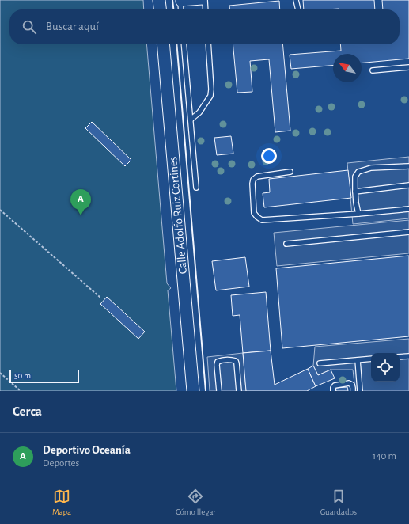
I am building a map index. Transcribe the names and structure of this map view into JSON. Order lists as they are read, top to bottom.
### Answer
{
  "streets": {
    "street": ["Calle Adolfo Ruiz Cortines"]
  },
  "scale_bar": "50 m",
  "north": "top left",
  "page": {
    "search": "Buscar aquí",
    "pins": "A",
    "scale": "50 m",
    "heading": "Cerca",
    "list": [
      {
        "mark": "A",
        "name": "Deportivo Oceanía",
        "note": "Deportes",
        "value": "140 m"
      }
    ],
    "nav": ["Mapa", "Cómo llegar", "Guardados"]
  }
}
